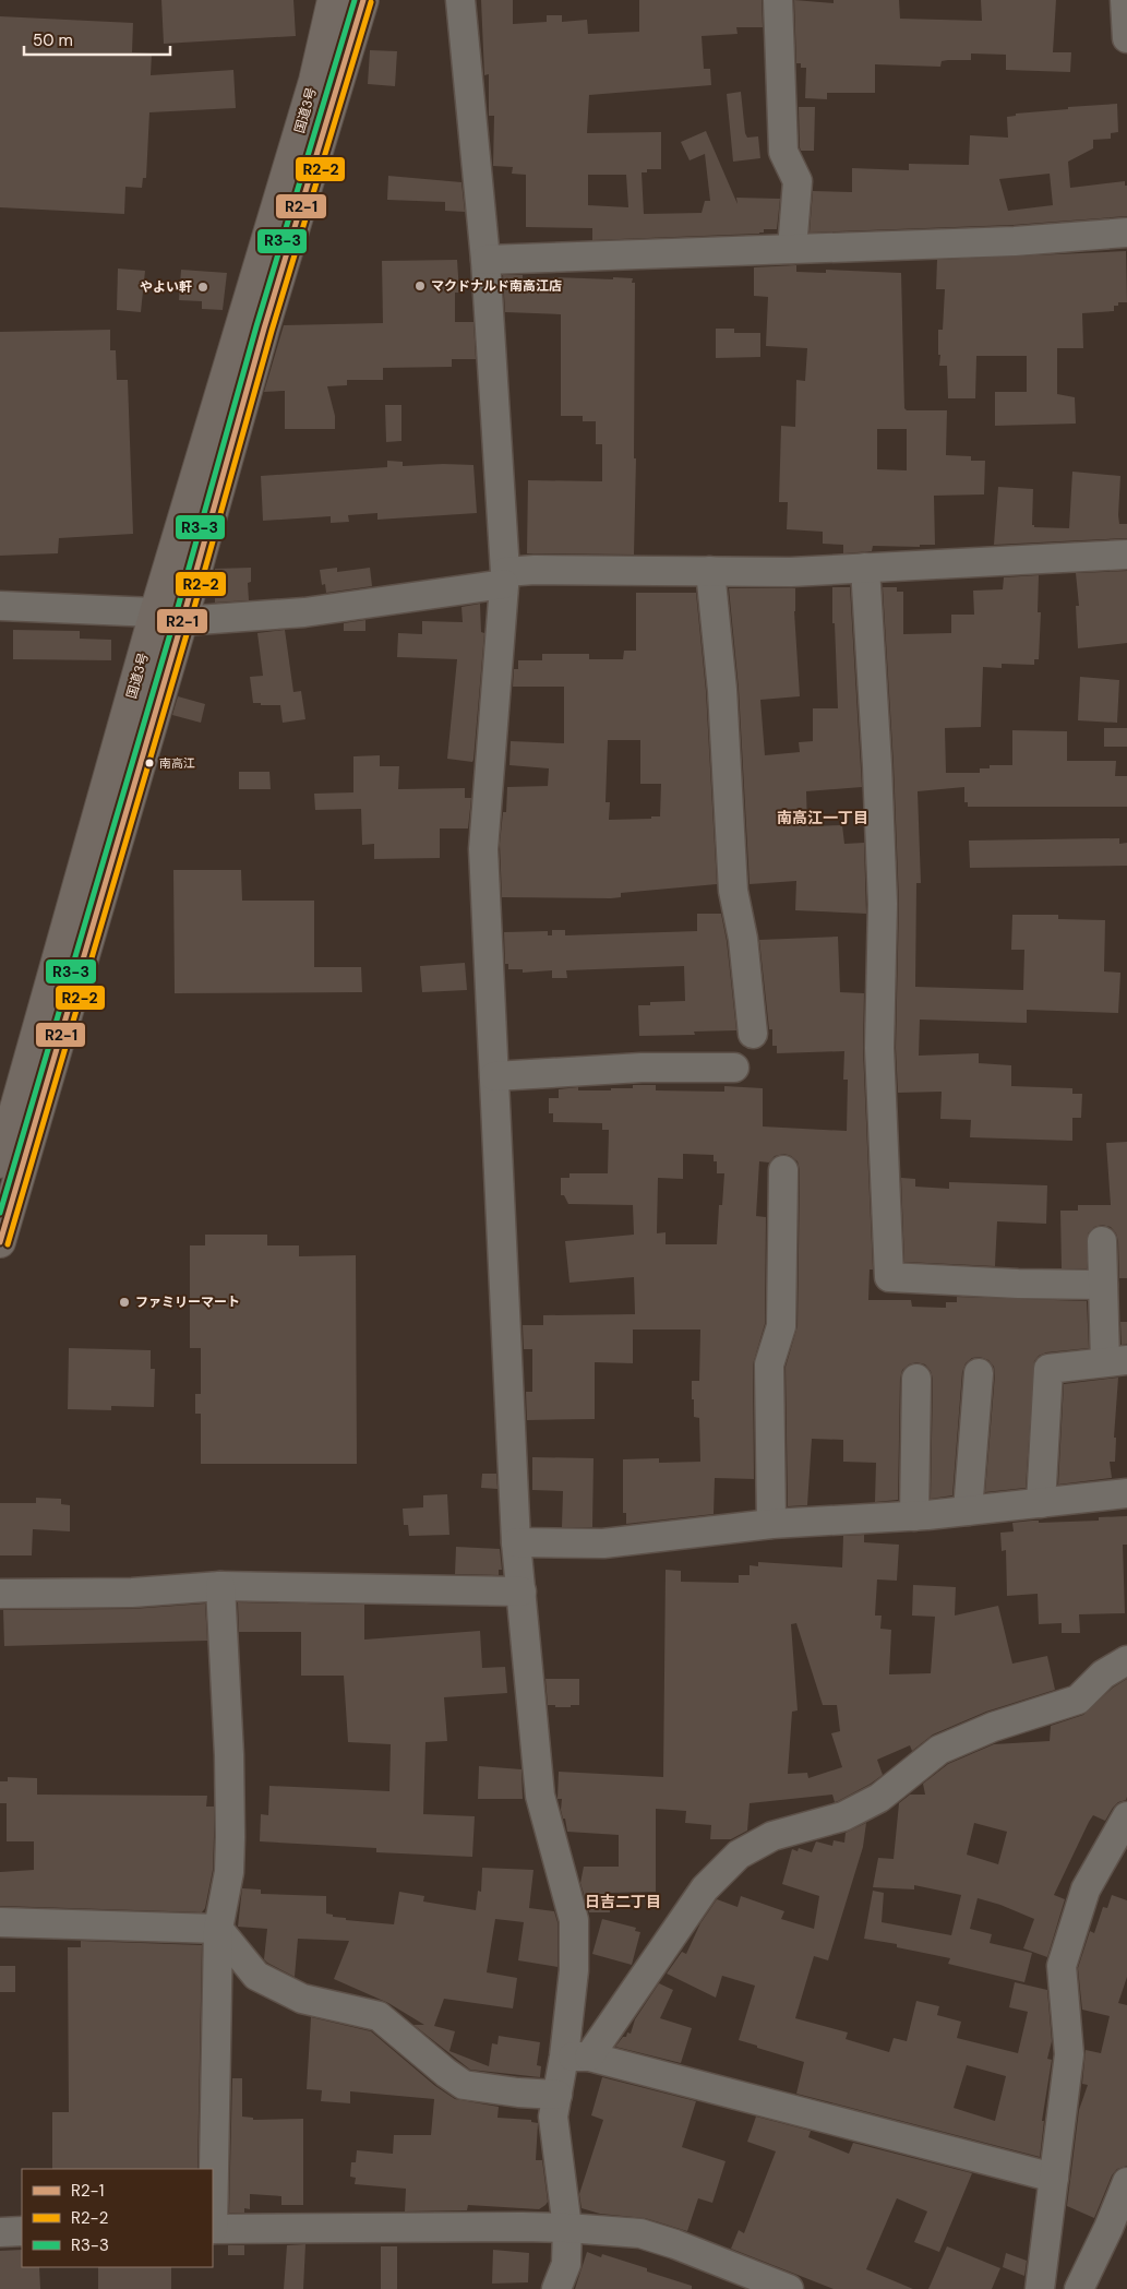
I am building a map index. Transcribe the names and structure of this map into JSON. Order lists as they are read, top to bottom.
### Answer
{
  "streets": {
    "highway": ["国道3号"]
  },
  "districts": ["南高江一丁目", "日吉二丁目"],
  "places": [
    "マクドナルド南高江店",
    "やよい軒",
    "南高江",
    "ファミリーマート"
  ],
  "lines": ["transit line R2-1", "transit line R3-3", "transit line R2-2"],
  "legend": ["R2-1", "R2-2", "R3-3"],
  "scale_bar": "50 m"
}
